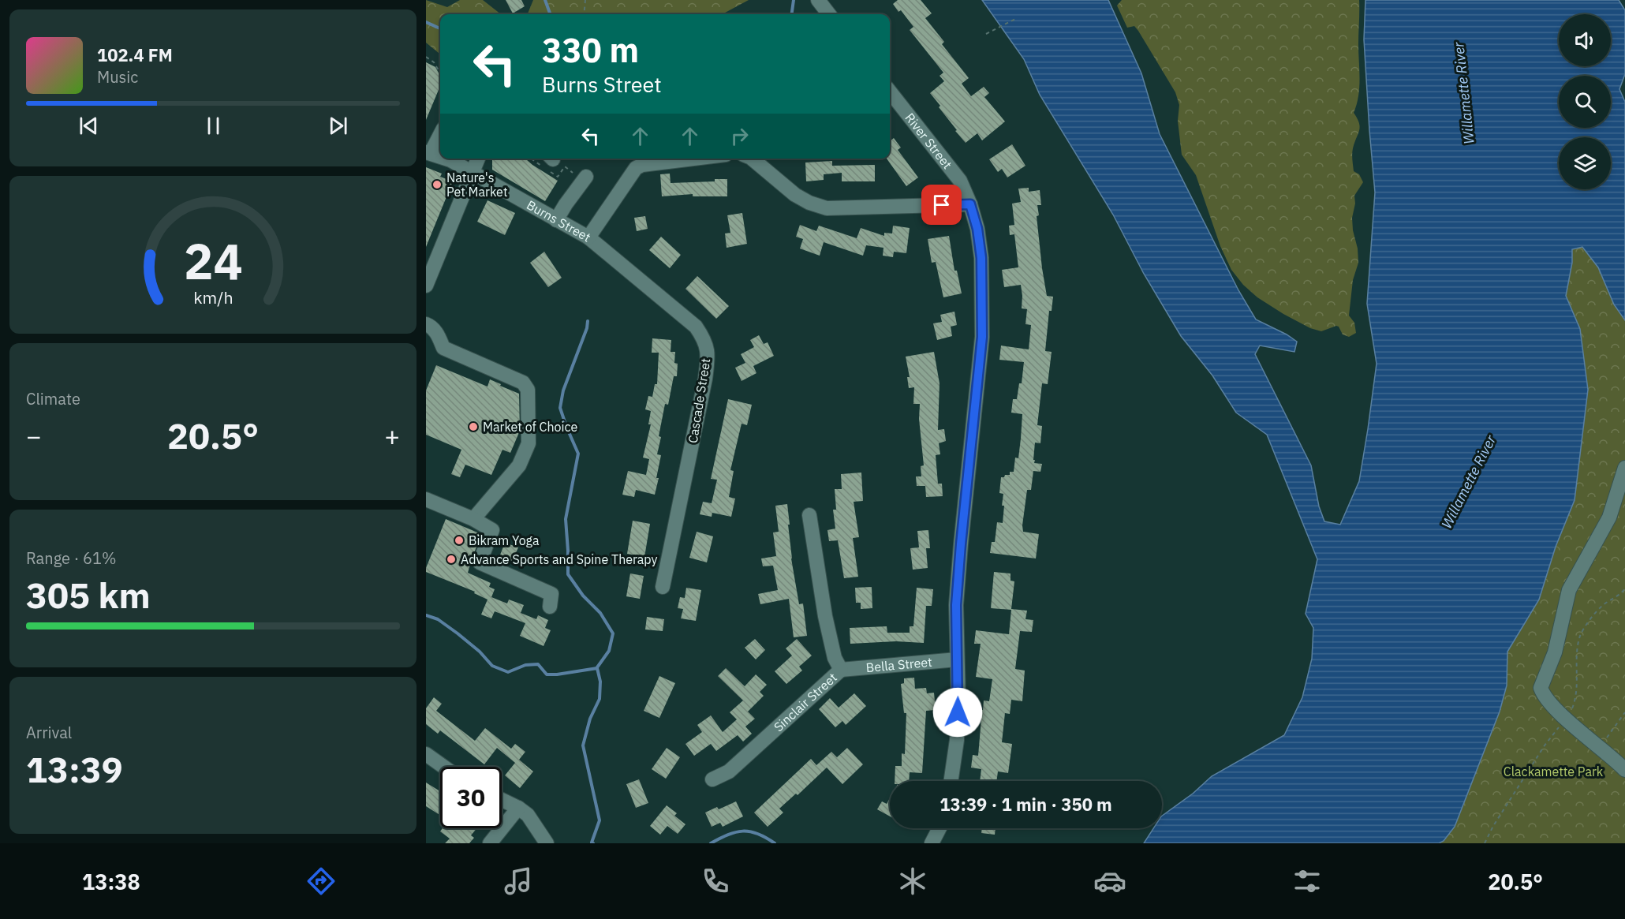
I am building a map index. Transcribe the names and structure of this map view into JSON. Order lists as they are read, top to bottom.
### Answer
{
  "streets": {
    "street": [
      "River Street",
      "Burns Street",
      "Cascade Street",
      "Bella Street",
      "Sinclair Street"
    ]
  },
  "crossings": [
    ["River Street", "Bella Street"],
    ["Burns Street", "Cascade Street"],
    ["Bella Street", "Sinclair Street"]
  ],
  "water": ["Willamette River"],
  "parks": ["Clackamette Park"],
  "places": [
    "Nature's Pet Market",
    "Market of Choice",
    "Bikram Yoga",
    "Advance Sports and Spine Therapy"
  ],
  "page": {
    "turn": ["330 m", "Burns Street"],
    "song": ["102.4 FM", "Music"],
    "tile": [
      "Climate",
      ["Range · 61%", "305 km"],
      ["Arrival", "13:39"]
    ],
    "heat": ["−", "20.5°", "+"],
    "limit": "30",
    "trip": "13:39 · 1 min · 350 m",
    "tabs": ["13:38", "20.5°"],
    "gauge": ["24", "km/h"]
  }
}
